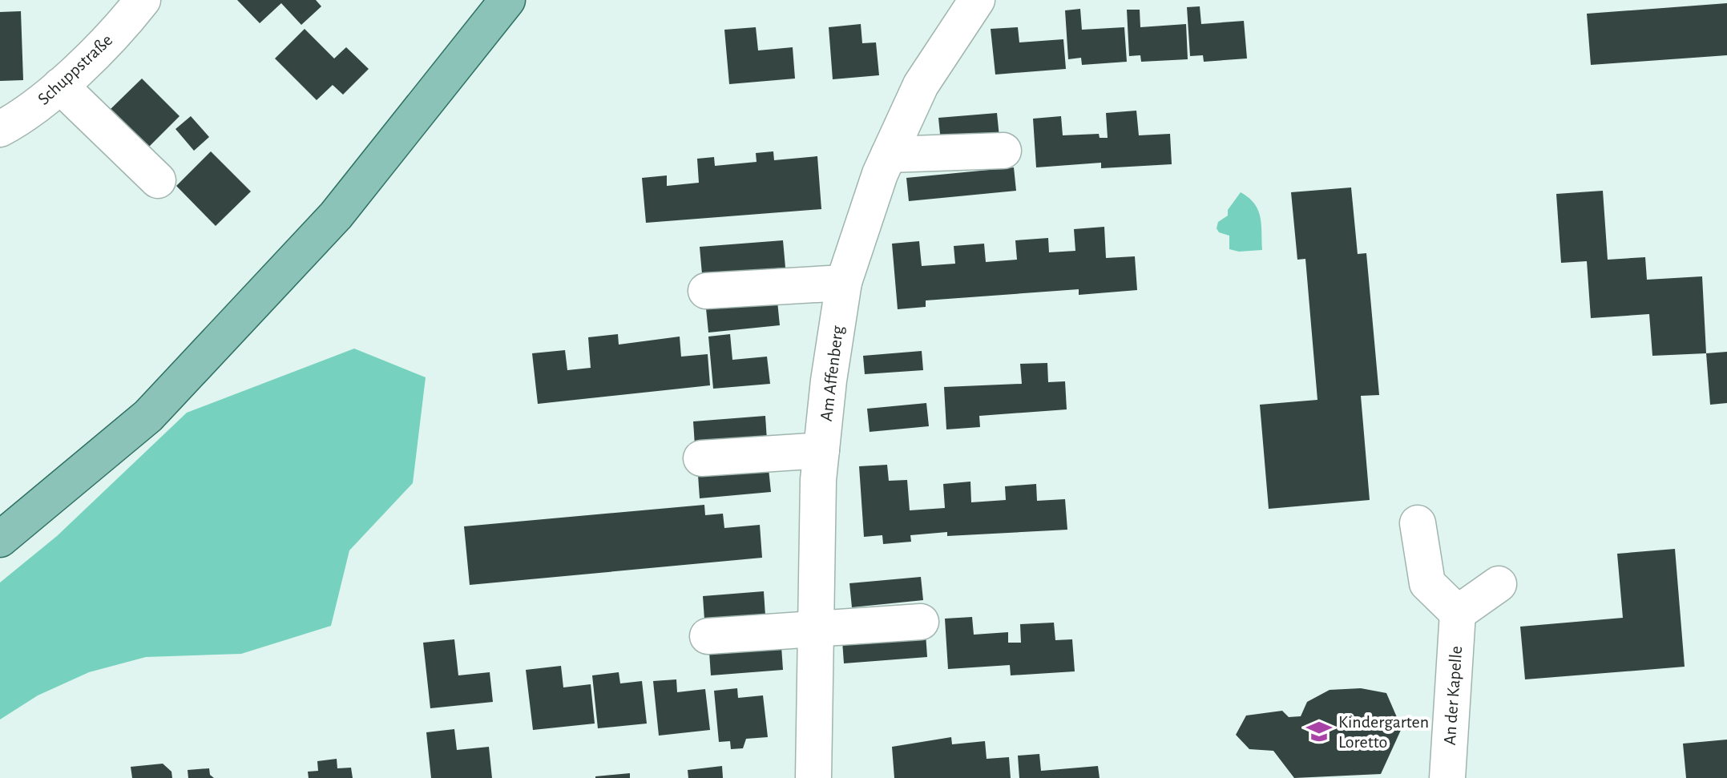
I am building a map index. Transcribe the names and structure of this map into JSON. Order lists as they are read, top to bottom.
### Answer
{
  "streets": {
    "street": ["Schuppstraße", "Am Affenberg", "An der Kapelle"]
  },
  "places": {
    "school or university": ["Kindergarten Loretto"]
  }
}
